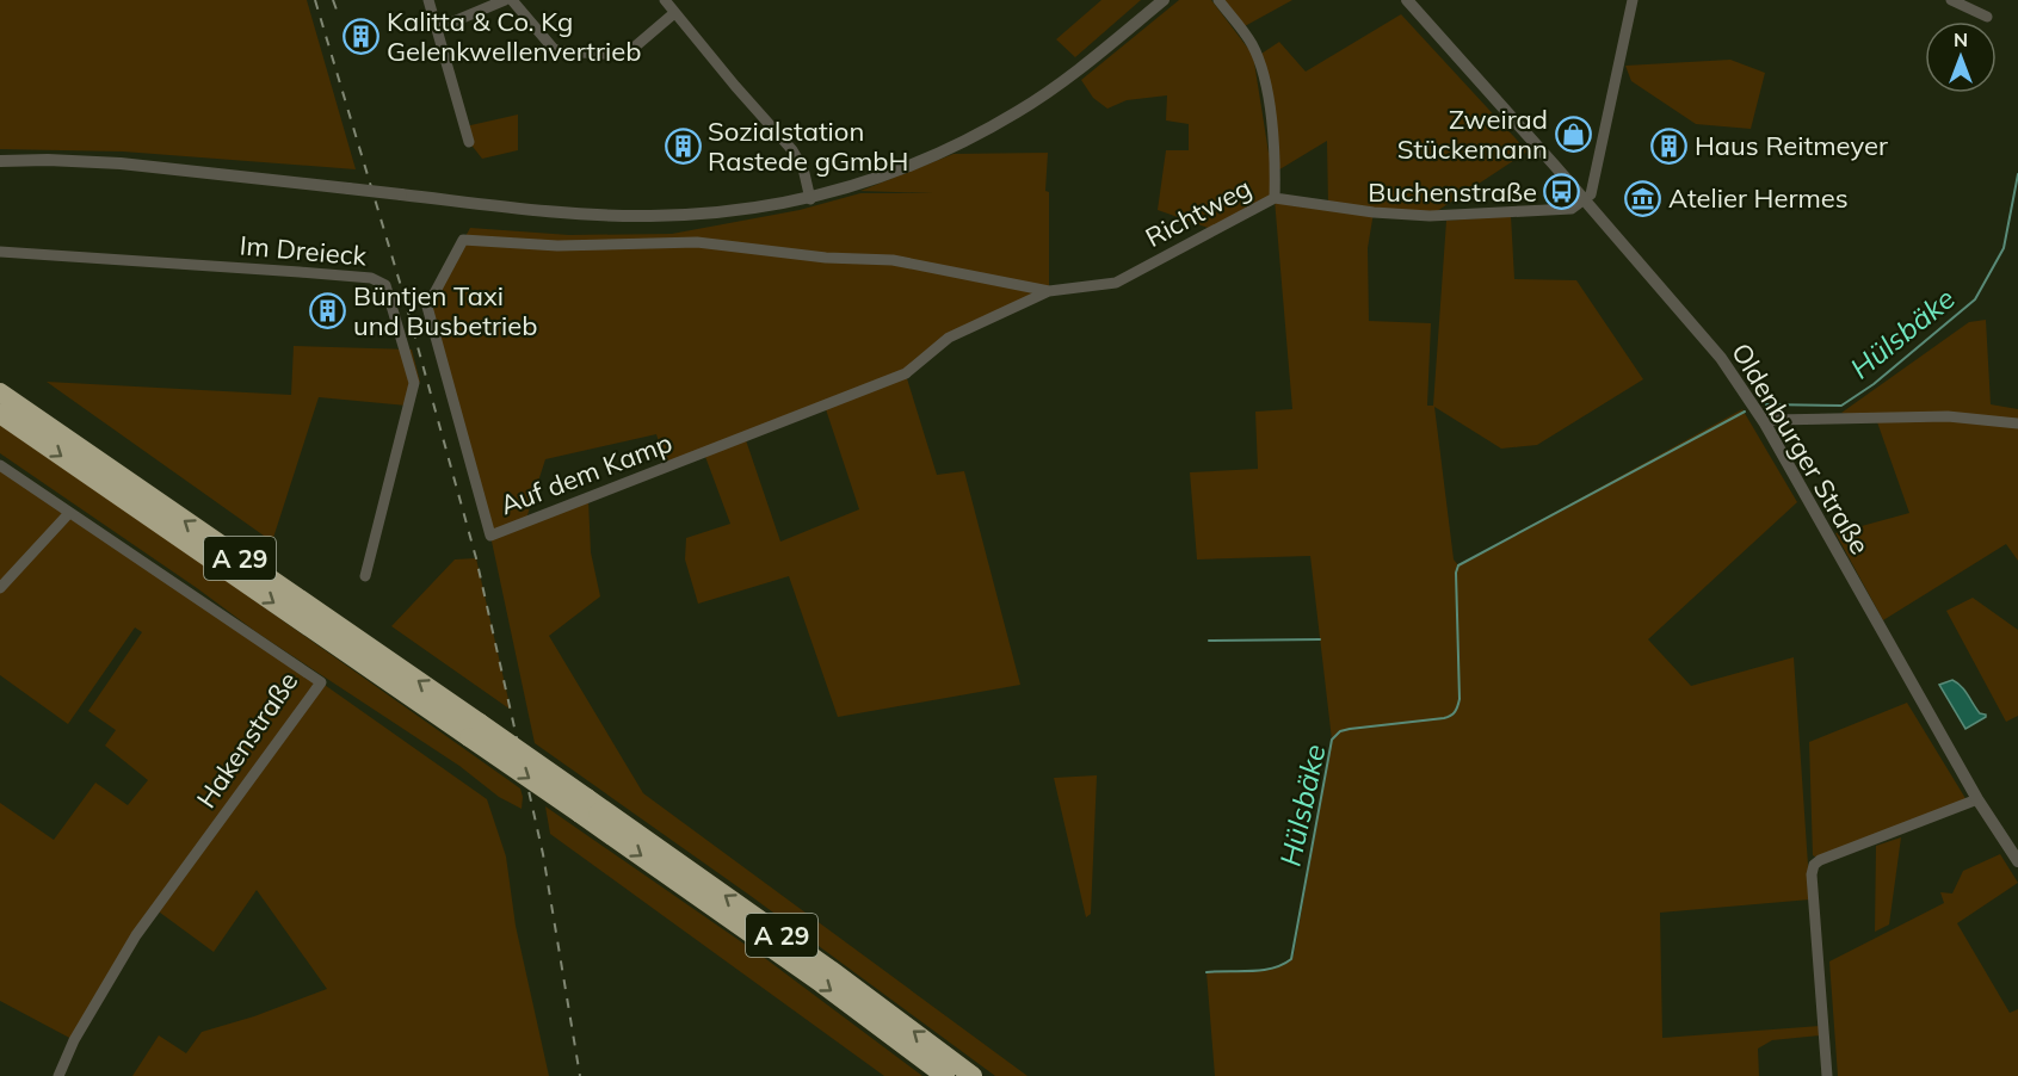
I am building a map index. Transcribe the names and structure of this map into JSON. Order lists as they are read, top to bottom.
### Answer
{
  "streets": {
    "highway": ["A 29"],
    "street": [
      "Richtweg",
      "Im Dreieck",
      "Oldenburger Straße",
      "Auf dem Kamp",
      "Hakenstraße"
    ]
  },
  "crossings": [
    ["Richtweg", "Oldenburger Straße"],
    ["Richtweg", "Auf dem Kamp"]
  ],
  "water": ["Hülsbäke"],
  "places": {
    "building": [
      "Kalitta & Co. Kg Gelenkwellenvertrieb",
      "Haus Reitmeyer",
      "Sozialstation Rastede gGmbH",
      "Büntjen Taxi und Busbetrieb"
    ],
    "shop": ["Zweirad Stückemann"],
    "bus stop": ["Buchenstraße"],
    "museum": ["Atelier Hermes"]
  },
  "north": "top"
}
